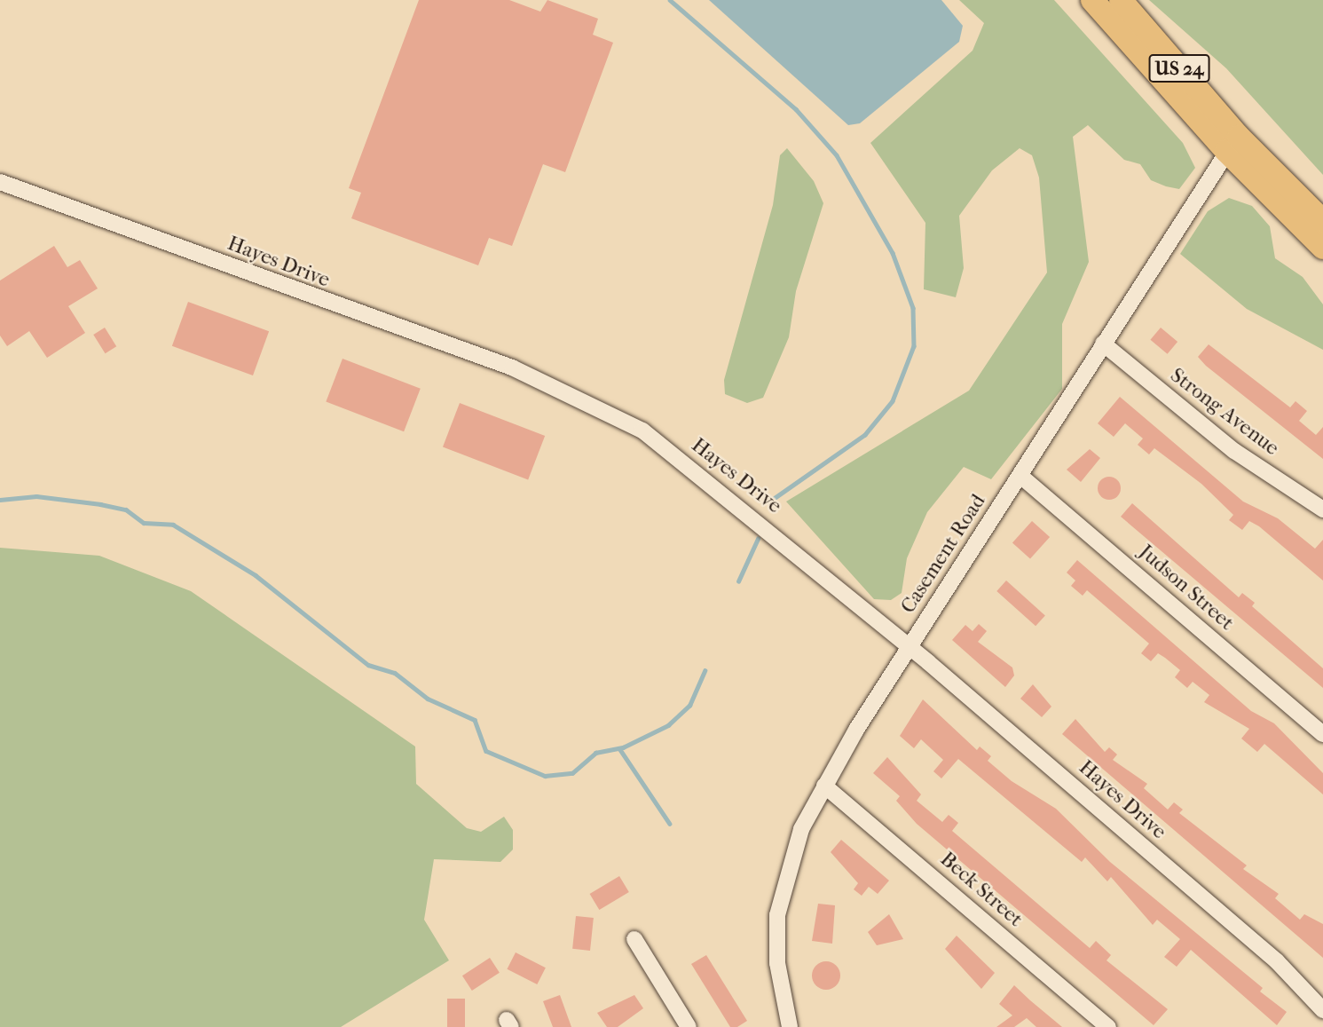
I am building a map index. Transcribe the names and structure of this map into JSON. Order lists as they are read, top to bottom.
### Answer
{
  "streets": {
    "highway": ["US 24"],
    "street": [
      "Hayes Drive",
      "Strong Avenue",
      "Casement Road",
      "Judson Street",
      "Beck Street"
    ]
  },
  "crossings": [
    ["US 24", "Casement Road"],
    ["Hayes Drive", "Casement Road"],
    ["Strong Avenue", "Casement Road"],
    ["Casement Road", "Judson Street"],
    ["Casement Road", "Beck Street"]
  ]
}
